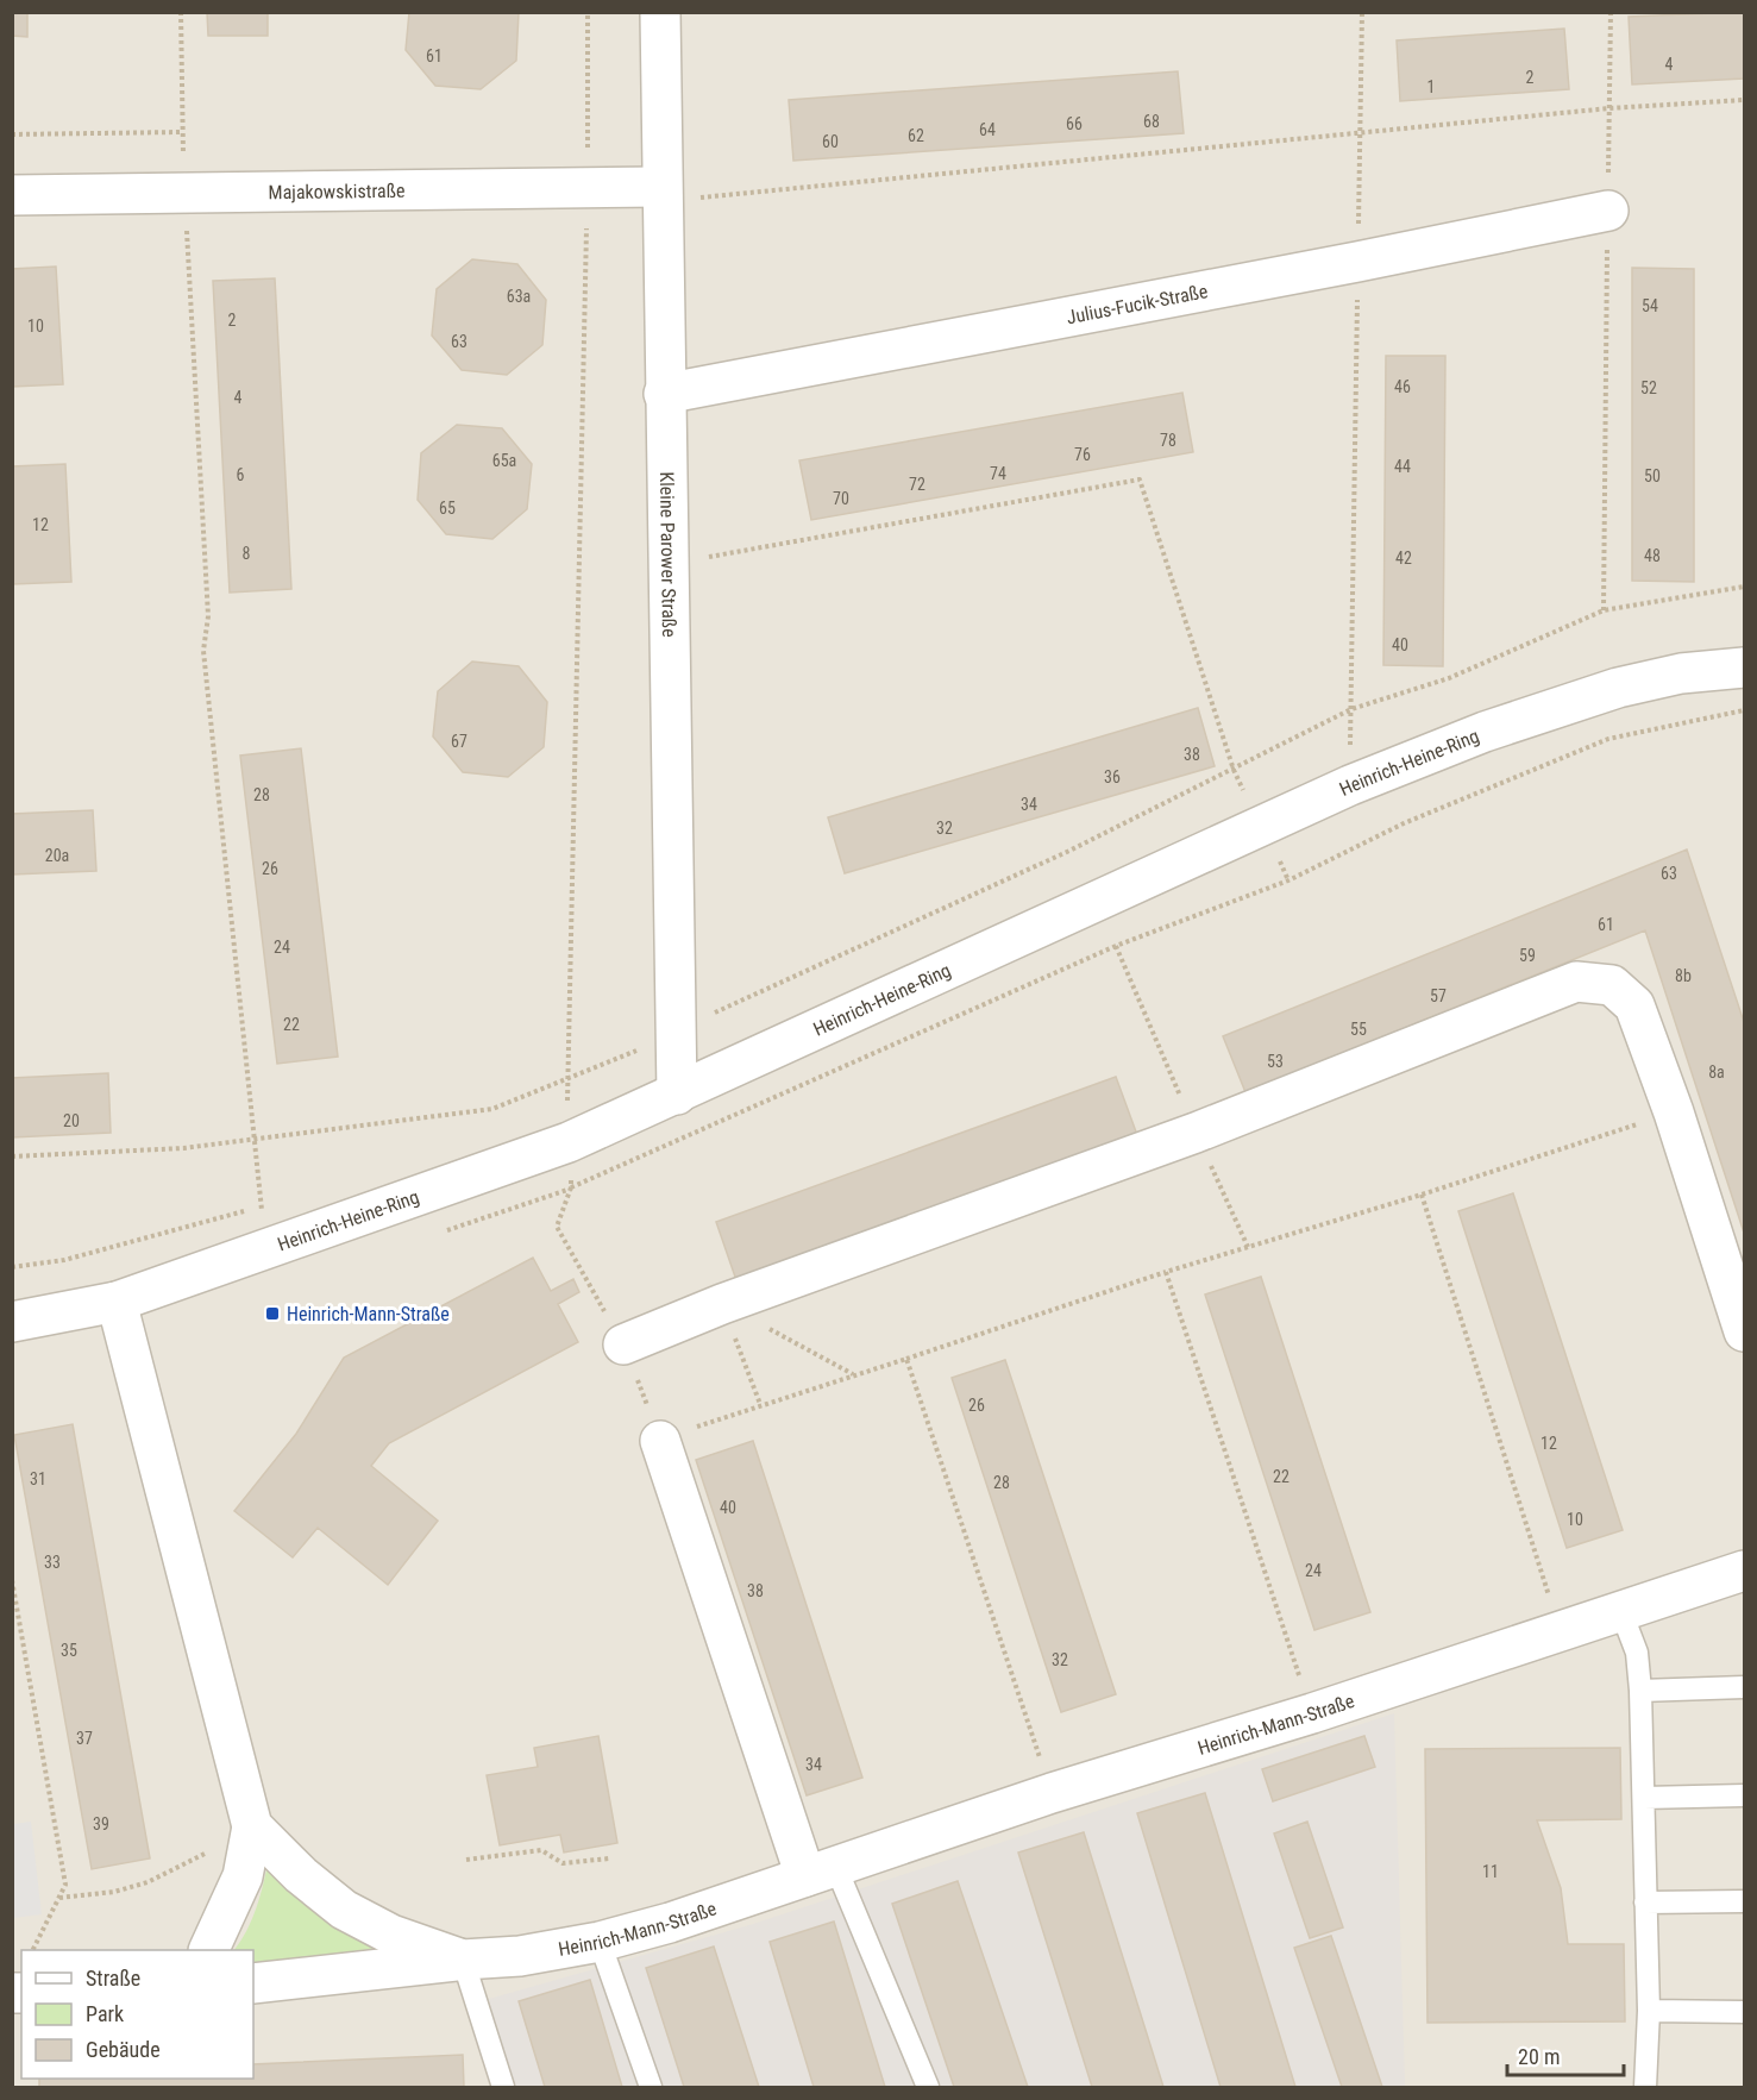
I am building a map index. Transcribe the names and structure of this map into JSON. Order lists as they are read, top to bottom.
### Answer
{
  "streets": {
    "street": [
      "Majakowskistraße",
      "Julius-Fucik-Straße",
      "Kleine Parower Straße",
      "Heinrich-Heine-Ring",
      "Heinrich-Mann-Straße"
    ]
  },
  "crossings": [
    ["Majakowskistraße", "Kleine Parower Straße"],
    ["Julius-Fucik-Straße", "Kleine Parower Straße"],
    ["Kleine Parower Straße", "Heinrich-Heine-Ring"],
    ["Heinrich-Heine-Ring", "Heinrich-Mann-Straße"]
  ],
  "places": {
    "transit": ["Heinrich-Mann-Straße"]
  },
  "house_numbers": [
    "61",
    "4",
    "2",
    "1",
    "68",
    "66",
    "64",
    "62",
    "60",
    "63a",
    "54",
    "2",
    "10",
    "63",
    "46",
    "52",
    "4",
    "78",
    "76",
    "65a",
    "44",
    "74",
    "6",
    "50",
    "72",
    "70",
    "65",
    "12",
    "8",
    "48",
    "42",
    "40",
    "67",
    "38",
    "36",
    "28",
    "34",
    "32",
    "20a",
    "26",
    "63",
    "61",
    "24",
    "59",
    "8b",
    "57",
    "22",
    "55",
    "53",
    "8a",
    "20",
    "26",
    "12",
    "22",
    "31",
    "28",
    "40",
    "10",
    "33",
    "24",
    "38",
    "35",
    "32",
    "37",
    "34",
    "39",
    "11"
  ],
  "legend": ["Straße", "Park", "Gebäude"],
  "scale_bar": "20 m"
}
